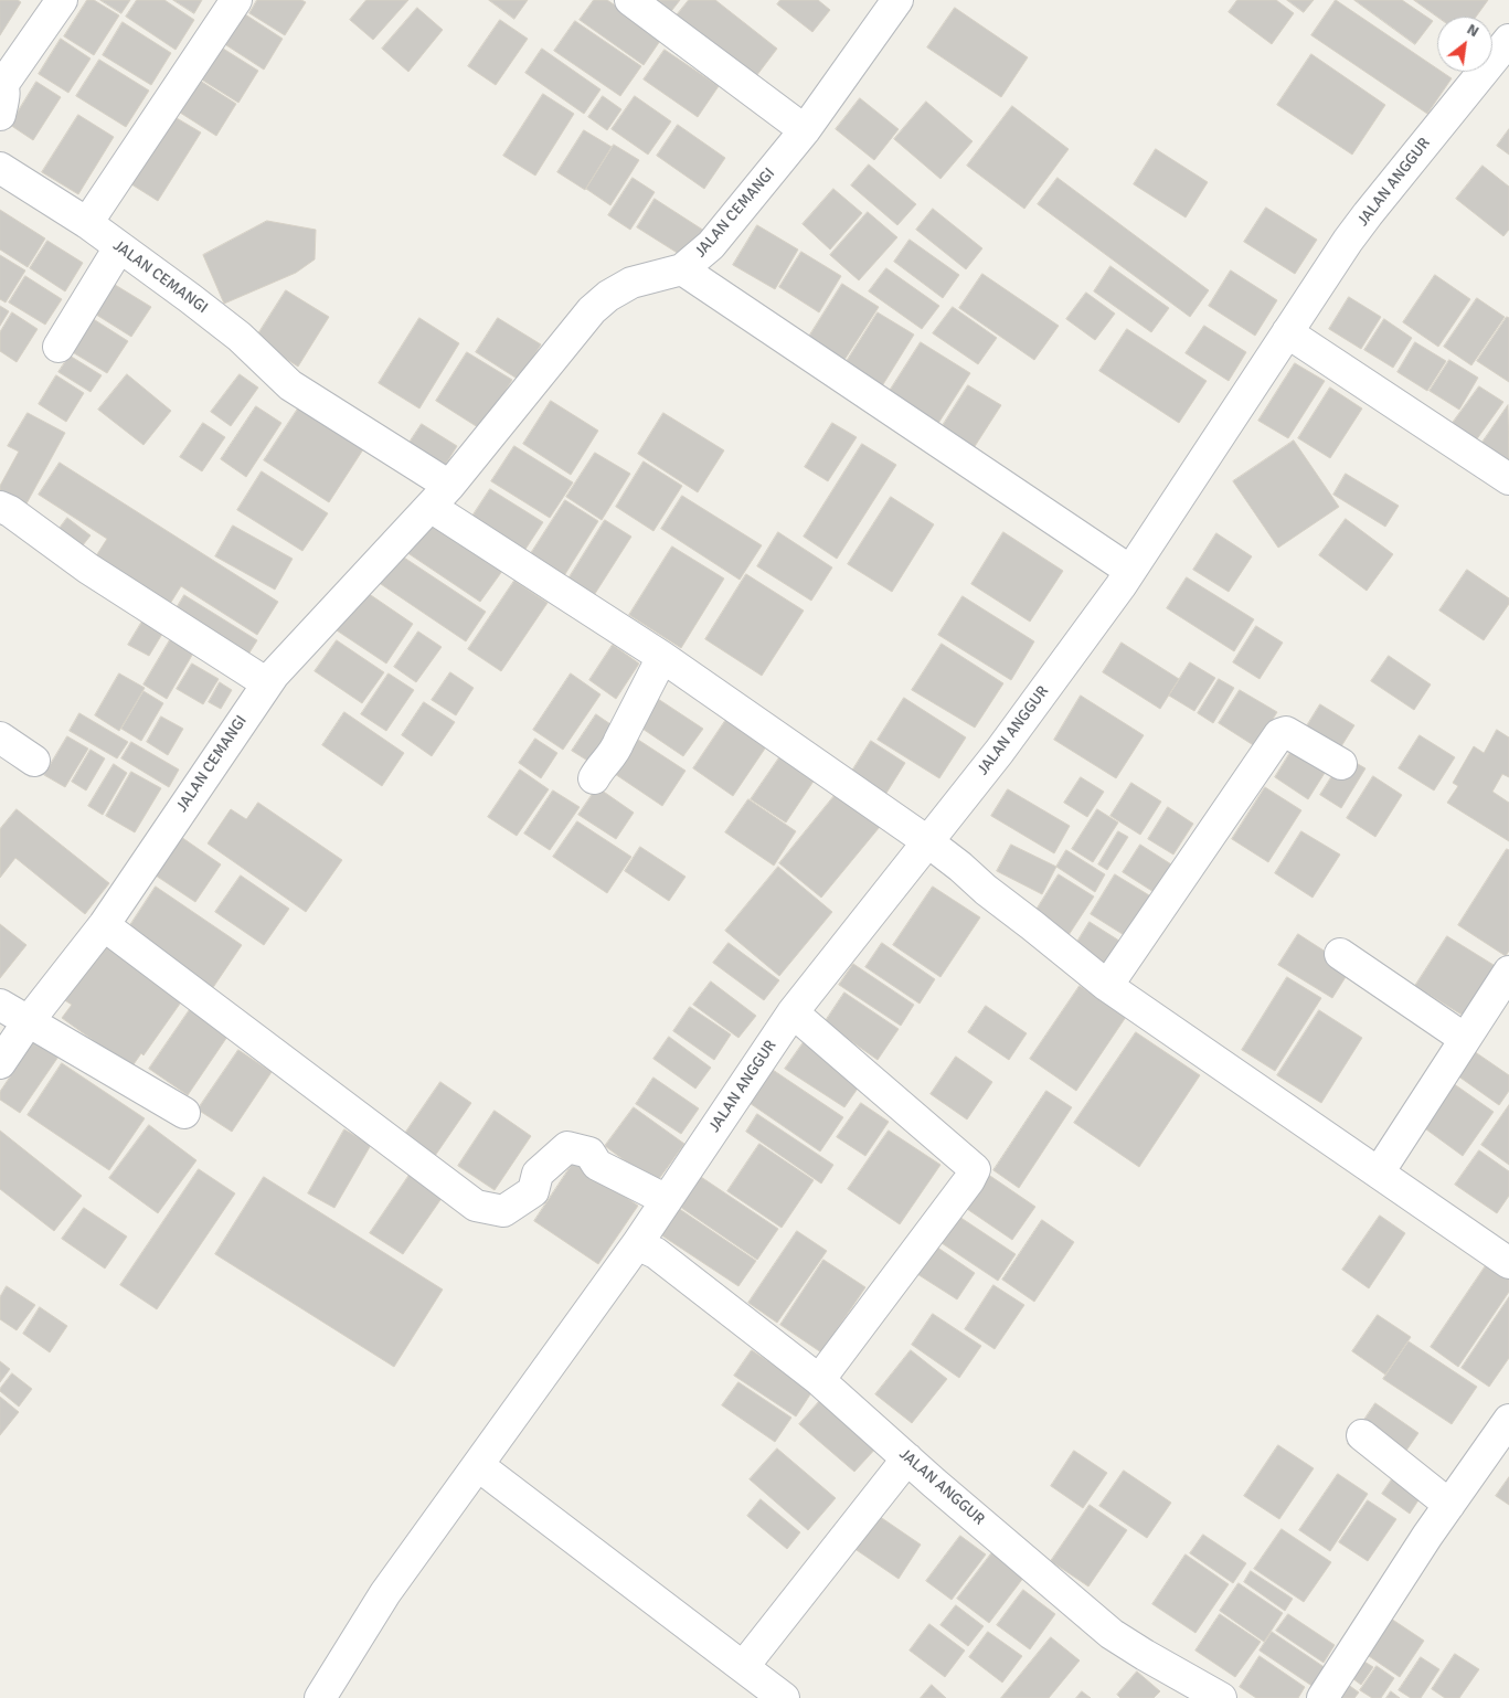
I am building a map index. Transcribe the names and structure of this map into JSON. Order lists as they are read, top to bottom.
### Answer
{
  "streets": {
    "street": ["JALAN ANGGUR", "JALAN CEMANGI"]
  },
  "north": "top right"
}
